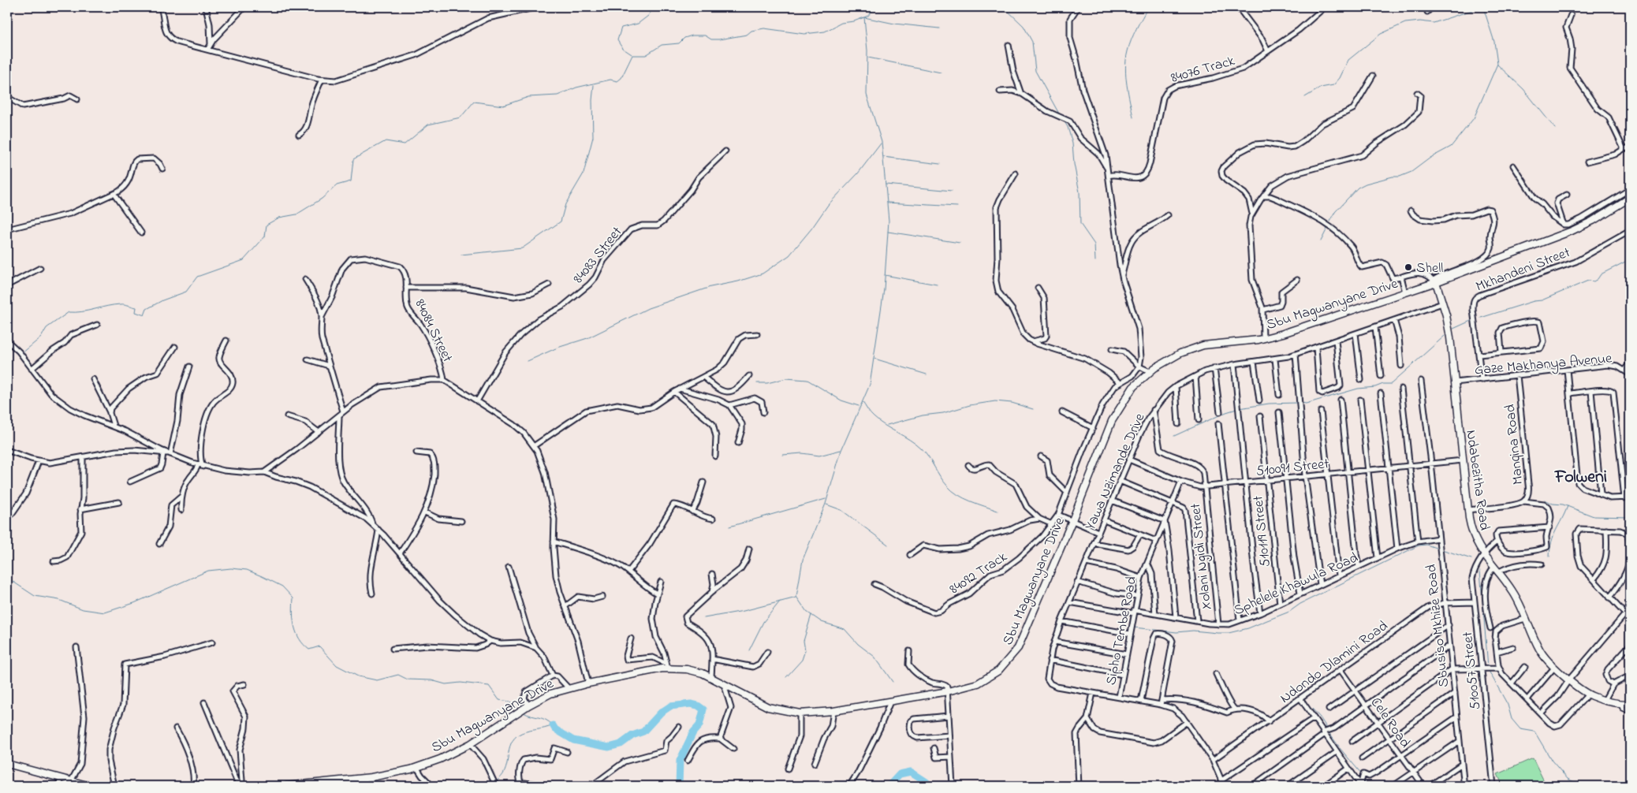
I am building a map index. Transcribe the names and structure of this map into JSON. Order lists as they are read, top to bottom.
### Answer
{
  "streets": {
    "main road": ["Sbu Magwanyane Drive", "Ndabezitha Road"],
    "street": [
      "84076 Track",
      "84083 Street",
      "Mkhandeni Street",
      "84084 Street",
      "Gaze Makhanya Avenue",
      "Manqina Road",
      "510091 Street",
      "Yawa Nzimande Drive",
      "510119 Street",
      "Xolani Ngidi Street",
      "84092 Track",
      "Sphelele Khawula Road",
      "Sbusiso Mkhize Road",
      "Sipho Tembe Road",
      "Ndondo Dlamini Road",
      "510057 Street",
      "Cele Road"
    ]
  },
  "crossings": [
    ["Mkhandeni Street", "Gaze Makhanya Avenue"],
    ["Sbu Magwanyane Drive", "Ndabezitha Road"],
    ["Gaze Makhanya Avenue", "Manqina Road"],
    ["Gaze Makhanya Avenue", "Ndabezitha Road"],
    ["Manqina Road", "Ndabezitha Road"],
    ["510091 Street", "Yawa Nzimande Drive"],
    ["510091 Street", "Ndabezitha Road"],
    ["510091 Street", "510119 Street"],
    ["510091 Street", "Xolani Ngidi Street"],
    ["510091 Street", "Sbusiso Mkhize Road"],
    ["510091 Street", "Sipho Tembe Road"],
    ["Yawa Nzimande Drive", "Ndabezitha Road"],
    ["Yawa Nzimande Drive", "Xolani Ngidi Street"],
    ["Yawa Nzimande Drive", "Sphelele Khawula Road"],
    ["Ndabezitha Road", "510057 Street"],
    ["510119 Street", "Sphelele Khawula Road"],
    ["Xolani Ngidi Street", "Sphelele Khawula Road"],
    ["Sphelele Khawula Road", "Sbusiso Mkhize Road"],
    ["Sphelele Khawula Road", "Sipho Tembe Road"],
    ["Sbusiso Mkhize Road", "Ndondo Dlamini Road"],
    ["Ndondo Dlamini Road", "510057 Street"],
    ["Ndondo Dlamini Road", "Cele Road"]
  ],
  "districts": ["Folweni"],
  "places": ["Shell"]
}
